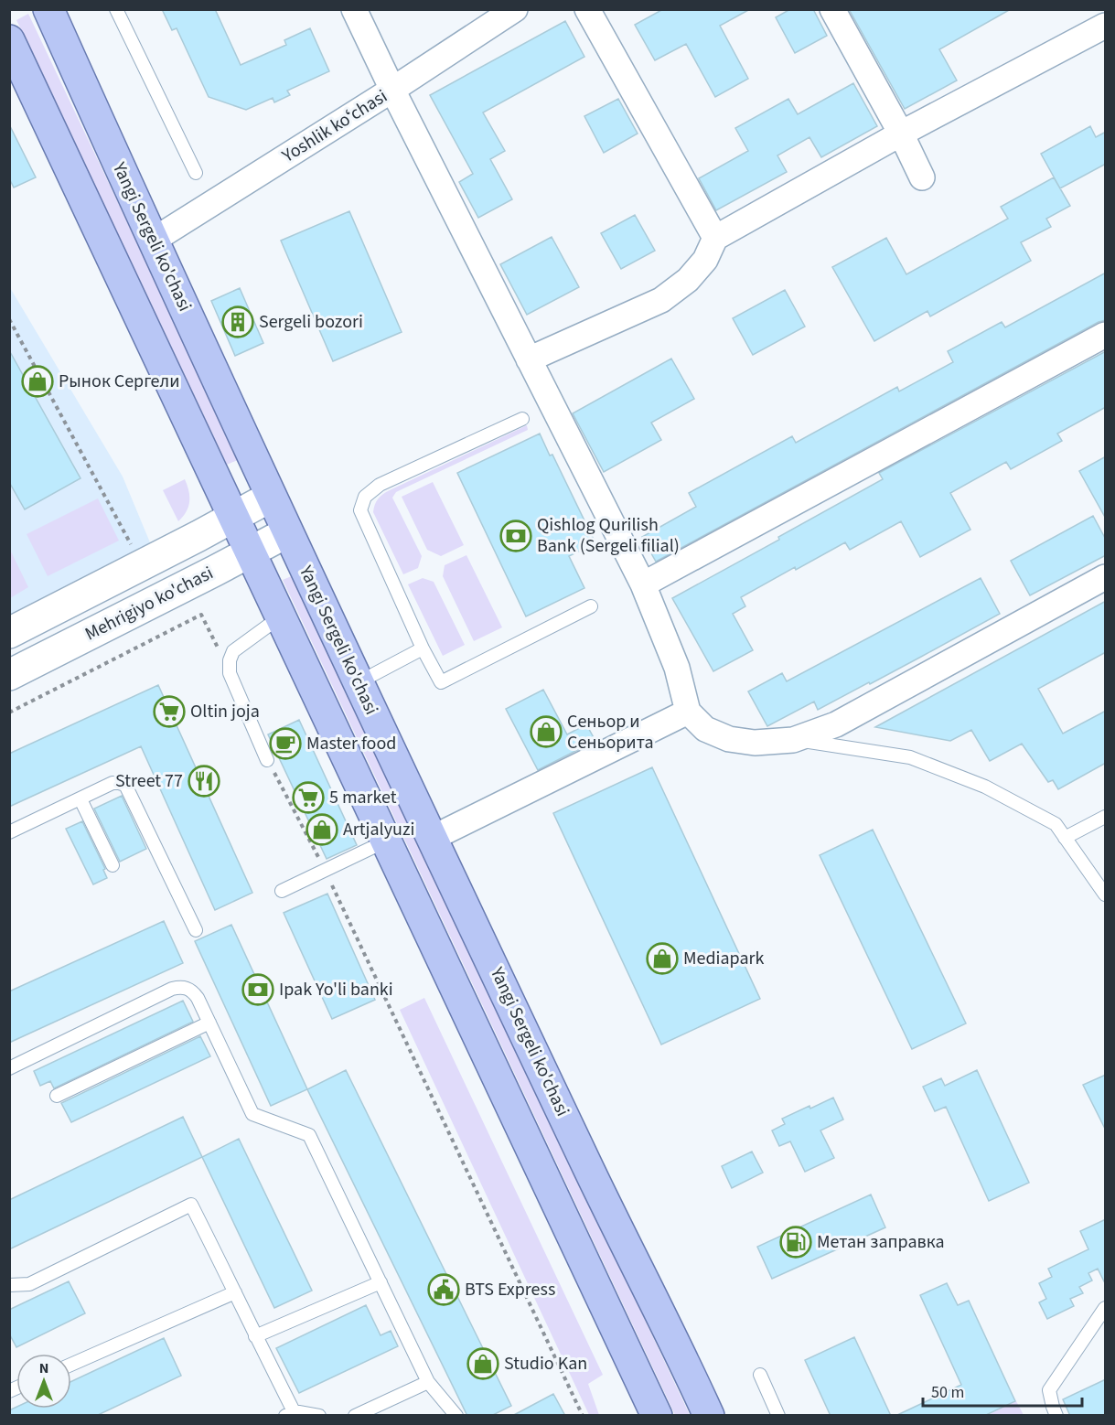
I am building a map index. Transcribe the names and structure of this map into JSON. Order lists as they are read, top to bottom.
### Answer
{
  "streets": {
    "main road": ["Yangi Sergeli ko'chasi", "Mehrigiyo ko'chasi"],
    "street": ["Yoshlik koʻchasi"]
  },
  "crossings": [
    ["Yoshlik koʻchasi", "Yangi Sergeli ko'chasi"],
    ["Yangi Sergeli ko'chasi", "Mehrigiyo ko'chasi"]
  ],
  "places": {
    "building": ["Sergeli bozori"],
    "shop": [
      "Рынок Сергели",
      "Сеньор и Сеньорита",
      "Artjalyuzi",
      "Mediapark",
      "Studio Kan"
    ],
    "bank": ["Qishlog Qurilish Bank (Sergeli filial)", "Ipak Yo'li banki"],
    "supermarket": ["Oltin joja", "5 market"],
    "cafe": ["Master food"],
    "restaurant": ["Street 77"],
    "fuel station": ["Метан заправка"],
    "public building": ["BTS Express"]
  },
  "scale_bar": "50 m",
  "north": "top"
}
